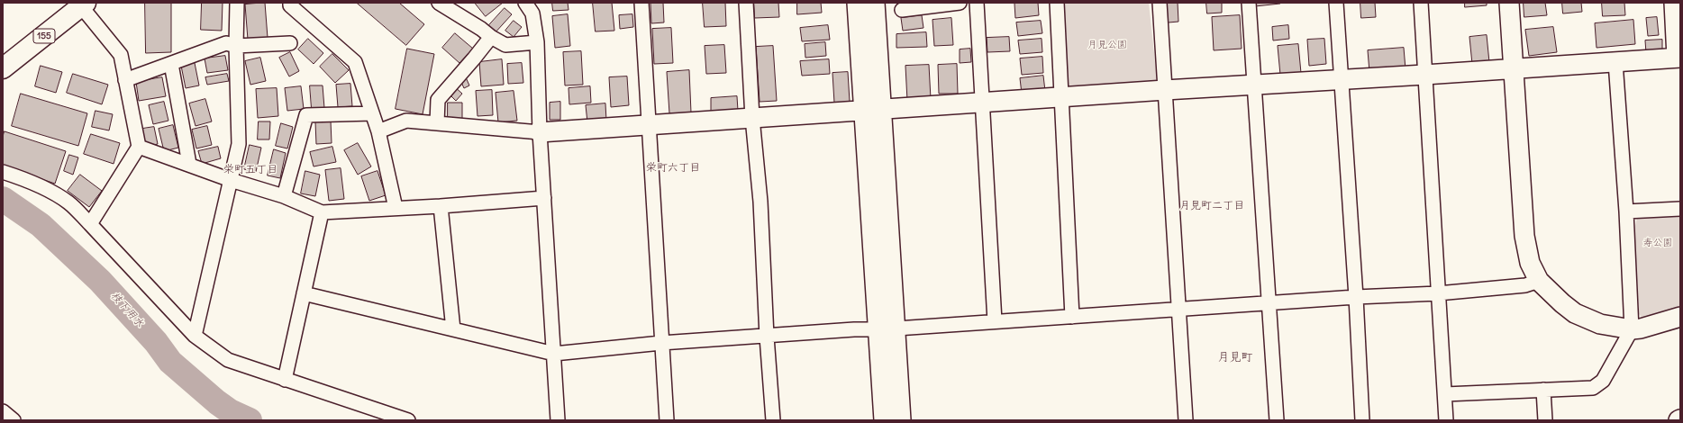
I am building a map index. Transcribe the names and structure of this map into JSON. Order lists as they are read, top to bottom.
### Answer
{
  "streets": {
    "highway": ["155"]
  },
  "districts": [
    "栄町六丁目",
    "栄町五丁目",
    "月見町二丁目",
    "月見町"
  ],
  "water": ["枝下用水"],
  "parks": ["月見公園", "寿公園"]
}
